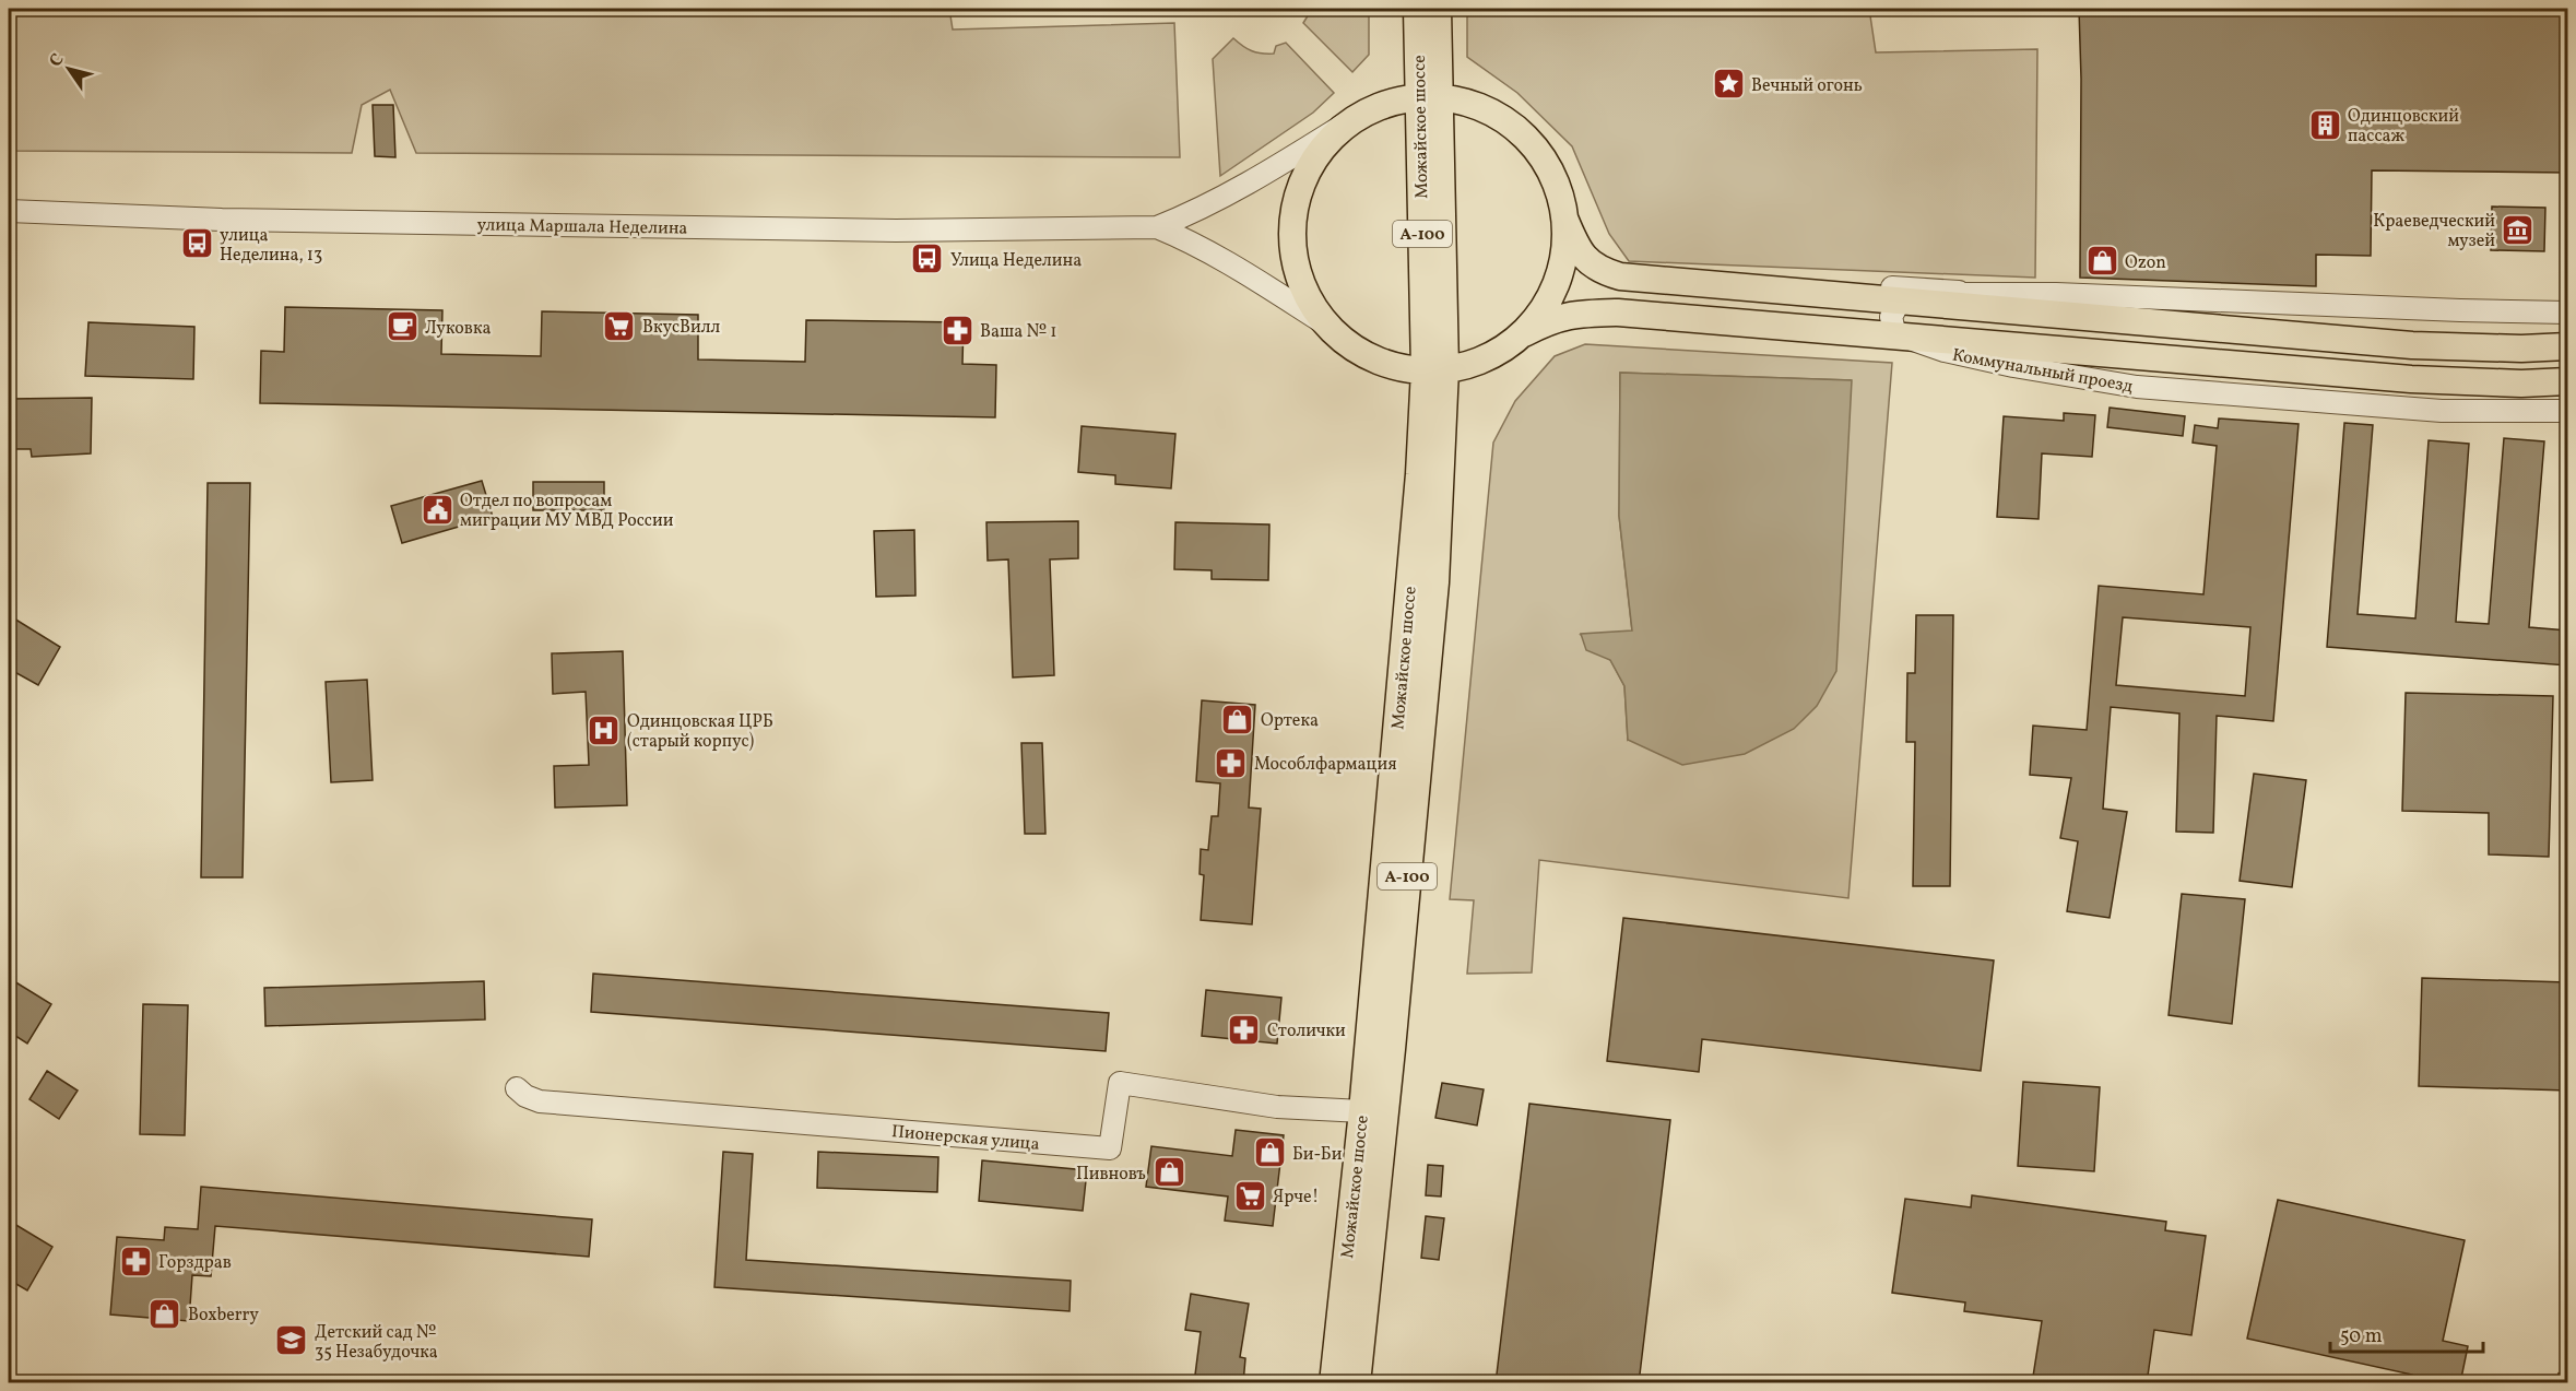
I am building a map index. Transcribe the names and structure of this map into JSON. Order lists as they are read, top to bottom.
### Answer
{
  "streets": {
    "main road": ["Можайское шоссе", "А-100", "Коммунальный проезд"],
    "street": ["улица Маршала Неделина", "Пионерская улица"]
  },
  "crossings": [
    ["Можайское шоссе", "Пионерская улица"]
  ],
  "places": {
    "place": ["Вечный огонь"],
    "building": ["Одинцовский пассаж"],
    "museum": ["Краеведческий музей"],
    "bus stop": ["улица Неделина, 13", "Улица Неделина"],
    "shop": [
      "Ozon",
      "Ортека",
      "Би-Би",
      "Пивновъ",
      "Boxberry"
    ],
    "supermarket": ["ВкусВилл", "Ярче!"],
    "cafe": ["Луковка"],
    "pharmacy": [
      "Ваша № 1",
      "Мособлфармация",
      "Столички",
      "Горздрав"
    ],
    "public building": ["Отдел по вопросам миграции МУ МВД России"],
    "hospital": ["Одинцовская ЦРБ (старый корпус)"],
    "school or university": ["Детский сад № 35 Незабудочка"]
  },
  "scale_bar": "50 m",
  "north": "top left"
}
